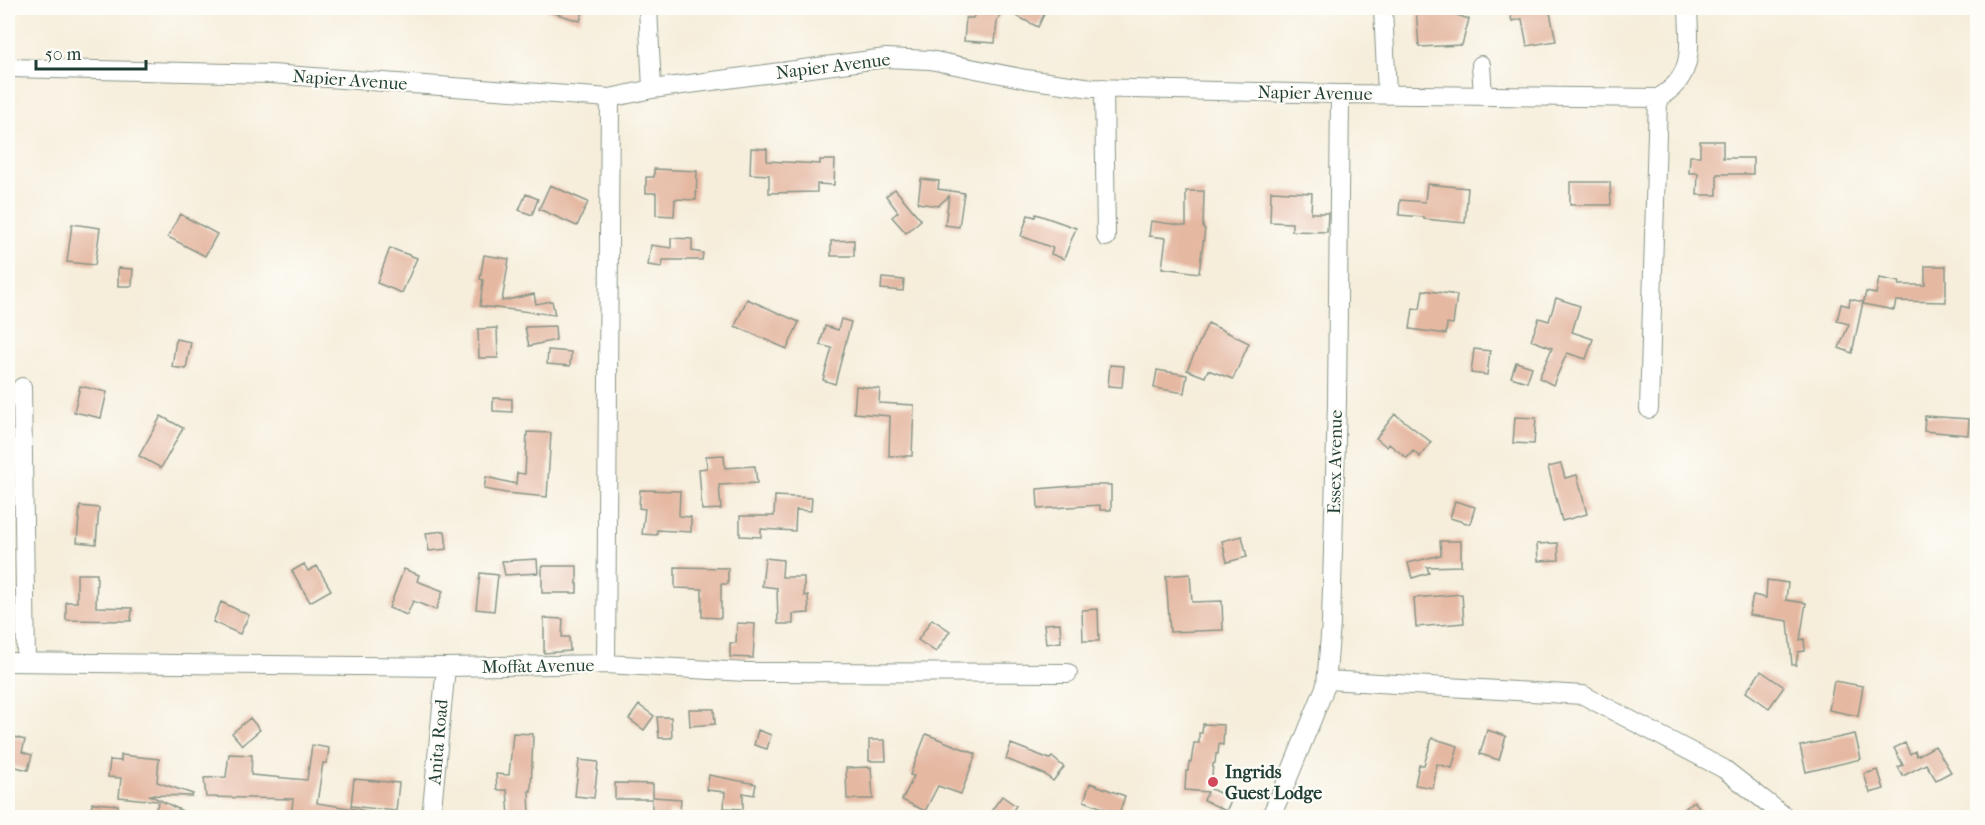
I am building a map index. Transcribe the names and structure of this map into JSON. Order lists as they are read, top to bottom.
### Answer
{
  "streets": {
    "street": [
      "Napier Avenue",
      "Essex Avenue",
      "Moffat Avenue",
      "Anita Road"
    ]
  },
  "crossings": [
    ["Napier Avenue", "Essex Avenue"],
    ["Moffat Avenue", "Anita Road"]
  ],
  "places": ["Ingrids Guest Lodge"],
  "scale_bar": "50 m"
}
